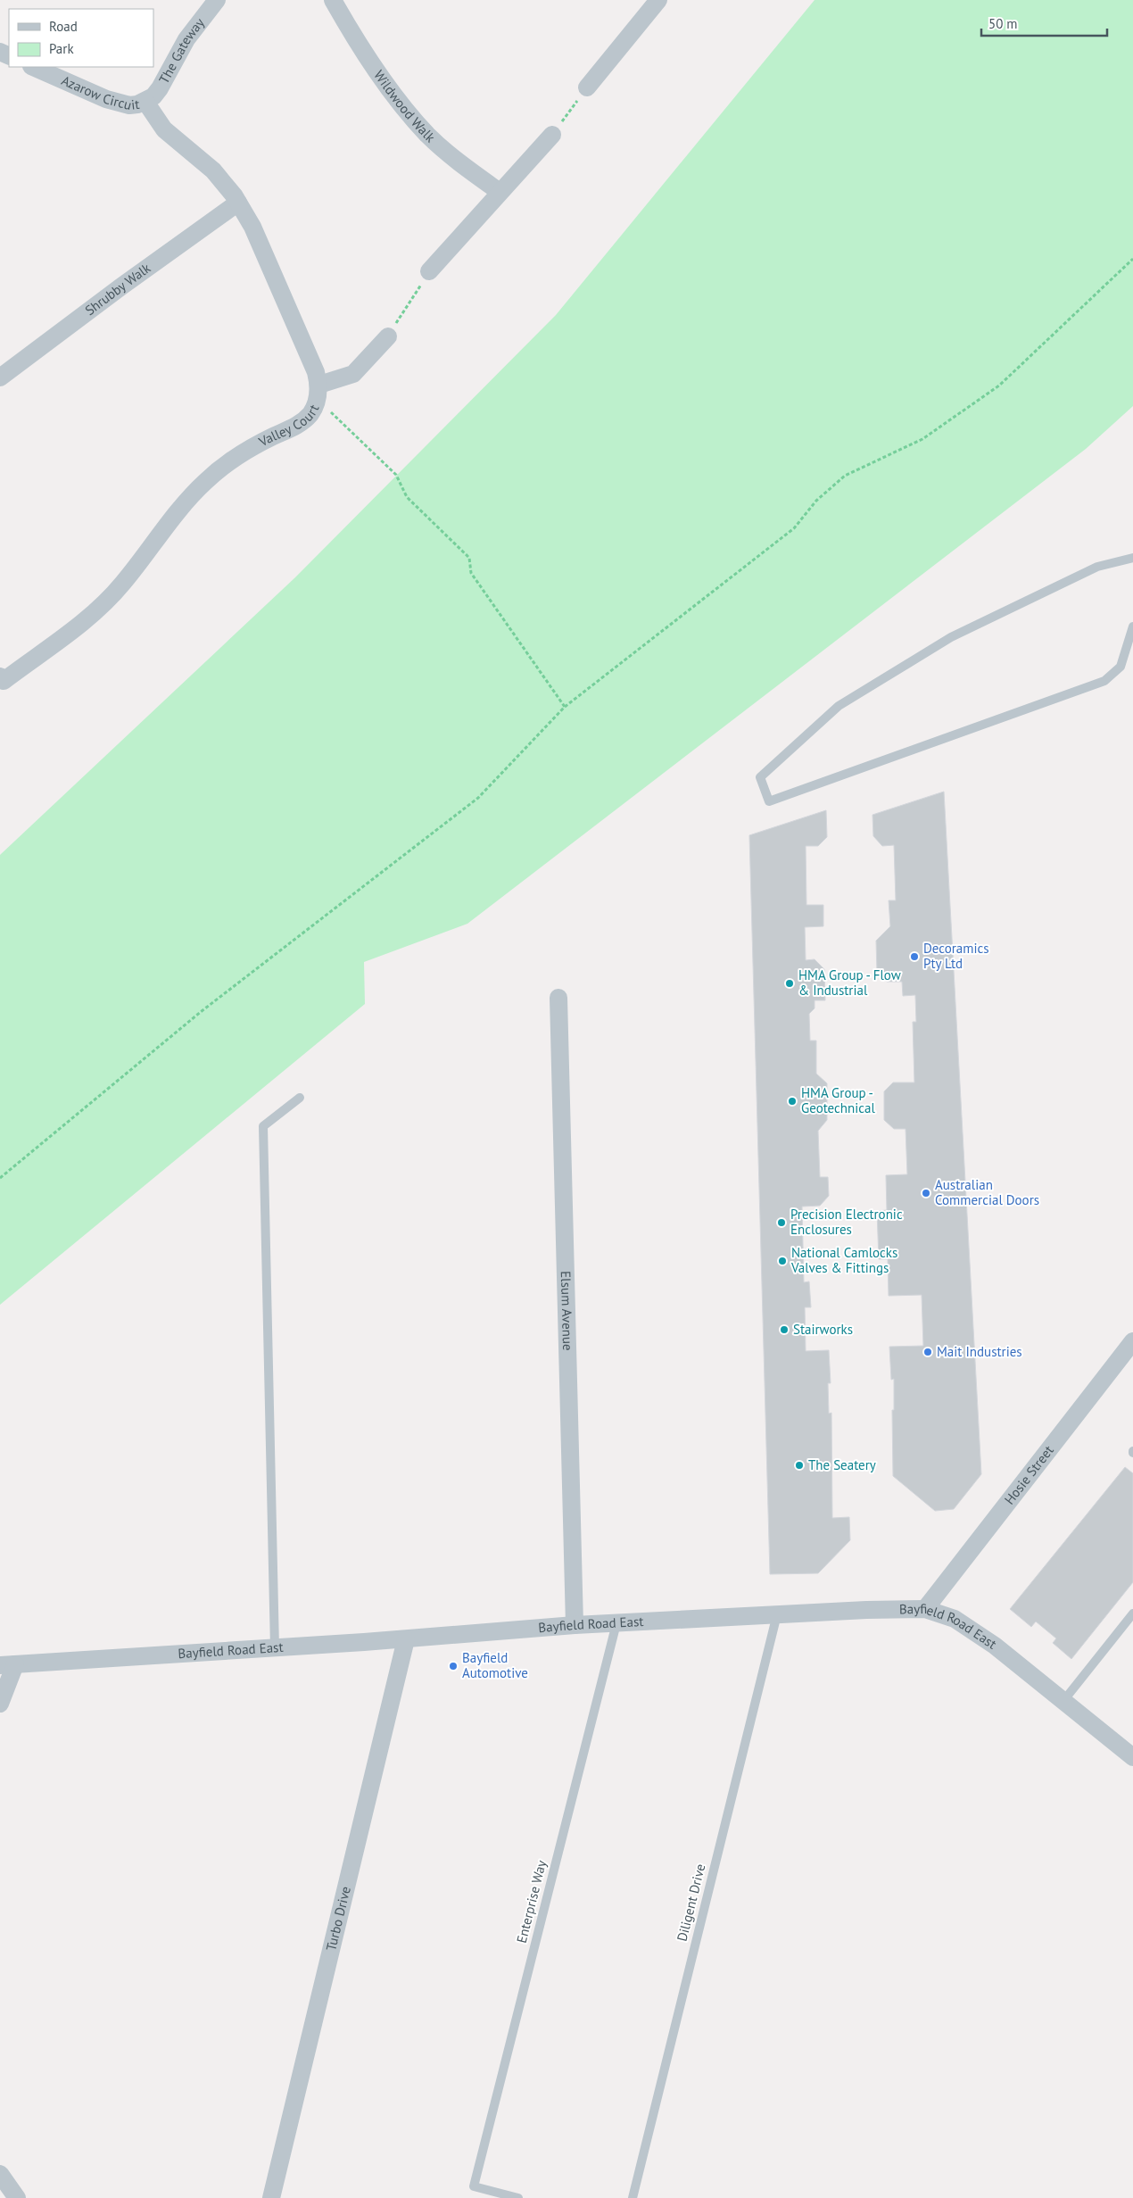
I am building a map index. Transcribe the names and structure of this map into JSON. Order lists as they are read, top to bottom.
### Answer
{
  "streets": {
    "street": [
      "The Gateway",
      "Azarow Circuit",
      "Wildwood Walk",
      "Shrubby Walk",
      "Valley Court",
      "Elsum Avenue",
      "Hosie Street",
      "Bayfield Road East",
      "Turbo Drive"
    ],
    "lane": ["Enterprise Way", "Diligent Drive"]
  },
  "crossings": [
    ["The Gateway", "Azarow Circuit"],
    ["The Gateway", "Valley Court"],
    ["Azarow Circuit", "Valley Court"],
    ["Shrubby Walk", "Valley Court"],
    ["Elsum Avenue", "Bayfield Road East"],
    ["Hosie Street", "Bayfield Road East"],
    ["Bayfield Road East", "Enterprise Way"],
    ["Bayfield Road East", "Diligent Drive"],
    ["Bayfield Road East", "Turbo Drive"]
  ],
  "places": [
    "Decoramics Pty Ltd",
    "HMA Group - Flow & Industrial",
    "HMA Group - Geotechnical",
    "Australian Commercial Doors",
    "Precision Electronic Enclosures",
    "National Camlocks Valves & Fittings",
    "Stairworks",
    "Mait Industries",
    "The Seatery",
    "Bayfield Automotive"
  ],
  "legend": ["Road", "Park"],
  "scale_bar": "50 m"
}
